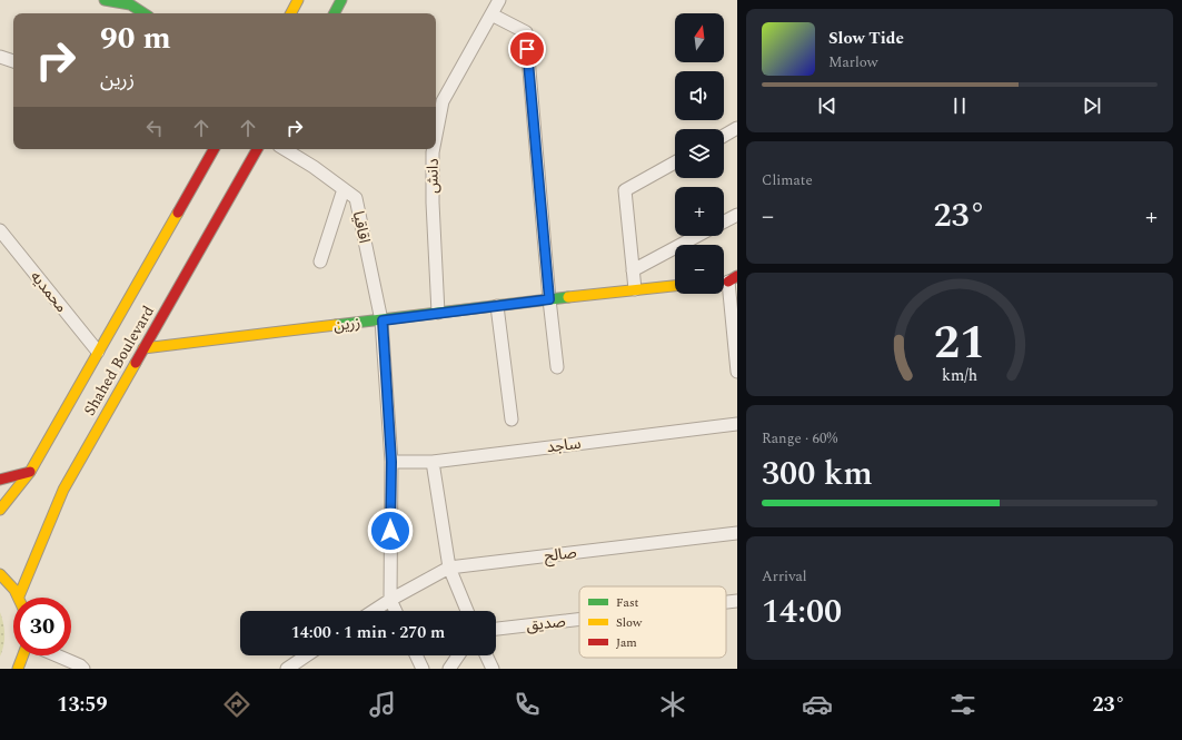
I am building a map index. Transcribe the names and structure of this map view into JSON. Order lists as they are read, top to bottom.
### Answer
{
  "streets": {
    "main road": ["زرین", "Shahed Boulevard"],
    "street": [
      "دانش",
      "اقاقیا",
      "محمدیه",
      "ساجد",
      "صالح",
      "صدیق"
    ]
  },
  "crossings": [
    ["دانش", "زرین"],
    ["اقاقیا", "زرین"],
    ["اقاقیا", "ساجد"],
    ["اقاقیا", "صالح"],
    ["محمدیه", "Shahed Boulevard"],
    ["زرین", "Shahed Boulevard"]
  ],
  "legend": ["Fast", "Slow", "Jam"],
  "north": "top",
  "page": {
    "map_buttons": ["+", "−"],
    "turn": ["90 m", "زرین"],
    "song": ["Slow Tide", "Marlow"],
    "tile": [
      "Climate",
      ["Range · 60%", "300 km"],
      ["Arrival", "14:00"]
    ],
    "heat": ["−", "23°", "+"],
    "limit": "30",
    "trip": "14:00 · 1 min · 270 m",
    "tabs": ["13:59", "23°"],
    "gauge": ["21", "km/h"]
  }
}
